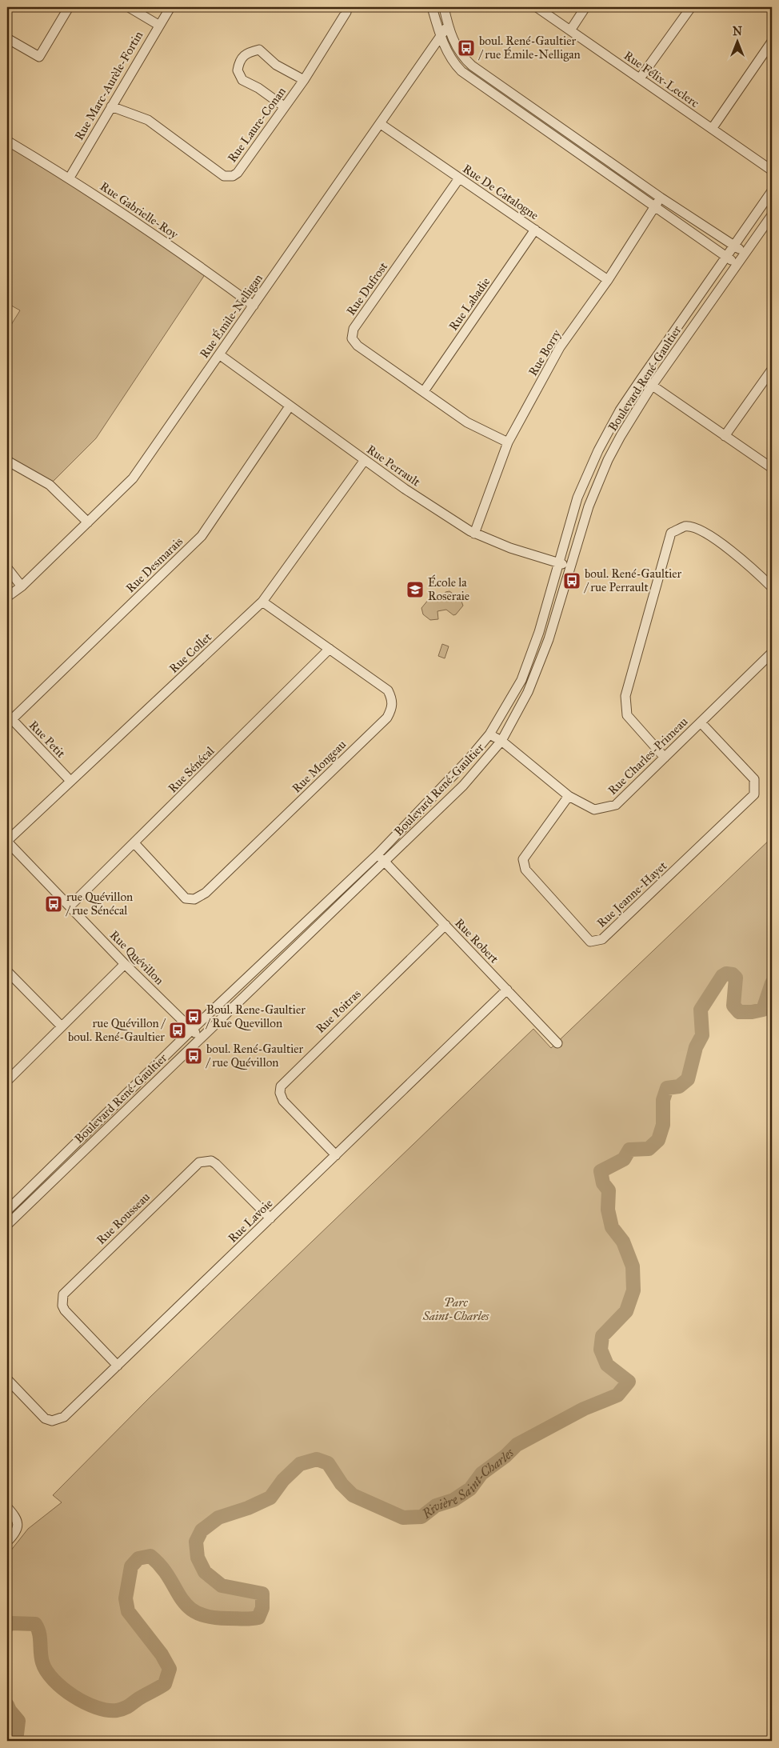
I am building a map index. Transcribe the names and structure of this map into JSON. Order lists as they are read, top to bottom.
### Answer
{
  "streets": {
    "street": [
      "Rue Félix-Leclerc",
      "Rue Marc-Aurèle-Fortin",
      "Rue Laure-Conan",
      "Rue De Catalogne",
      "Rue Gabrielle-Roy",
      "Rue Dufrost",
      "Rue Labadie",
      "Rue Émile-Nelligan",
      "Rue Borry",
      "Boulevard René-Gaultier",
      "Rue Perrault",
      "Rue Desmarais",
      "Rue Collet",
      "Rue Petit",
      "Rue Charles-Primeau",
      "Rue Mongeau",
      "Rue Sénécal",
      "Rue Jeanne-Hayet",
      "Rue Robert",
      "Rue Quévillon",
      "Rue Poitras",
      "Rue Rousseau",
      "Rue Lavoie"
    ]
  },
  "crossings": [
    ["Rue Marc-Aurèle-Fortin", "Rue Laure-Conan"],
    ["Rue Marc-Aurèle-Fortin", "Rue Gabrielle-Roy"],
    ["Rue De Catalogne", "Rue Dufrost"],
    ["Rue De Catalogne", "Rue Labadie"],
    ["Rue De Catalogne", "Rue Émile-Nelligan"],
    ["Rue De Catalogne", "Rue Borry"],
    ["Rue Gabrielle-Roy", "Rue Émile-Nelligan"],
    ["Rue Dufrost", "Rue Labadie"],
    ["Rue Dufrost", "Rue Borry"],
    ["Rue Émile-Nelligan", "Rue Perrault"],
    ["Rue Borry", "Rue Perrault"],
    ["Boulevard René-Gaultier", "Rue Perrault"],
    ["Boulevard René-Gaultier", "Rue Charles-Primeau"],
    ["Boulevard René-Gaultier", "Rue Robert"],
    ["Boulevard René-Gaultier", "Rue Quévillon"],
    ["Rue Perrault", "Rue Desmarais"],
    ["Rue Perrault", "Rue Collet"],
    ["Rue Desmarais", "Rue Petit"],
    ["Rue Collet", "Rue Petit"],
    ["Rue Collet", "Rue Mongeau"],
    ["Rue Collet", "Rue Quévillon"],
    ["Rue Charles-Primeau", "Rue Jeanne-Hayet"],
    ["Rue Mongeau", "Rue Sénécal"],
    ["Rue Sénécal", "Rue Quévillon"],
    ["Rue Robert", "Rue Poitras"],
    ["Rue Robert", "Rue Lavoie"],
    ["Rue Poitras", "Rue Lavoie"],
    ["Rue Rousseau", "Rue Lavoie"]
  ],
  "water": ["Rivière Saint-Charles"],
  "parks": ["Parc Saint-Charles"],
  "places": {
    "bus stop": [
      "boul. René-Gaultier / rue Émile-Nelligan",
      "boul. René-Gaultier / rue Perrault",
      "rue Quévillon / rue Sénécal",
      "Boul. Rene-Gaultier / Rue Quevillon",
      "rue Quévillon / boul. René-Gaultier",
      "boul. René-Gaultier / rue Quévillon"
    ],
    "school or university": ["École la Roseraie"]
  },
  "north": "top"
}
